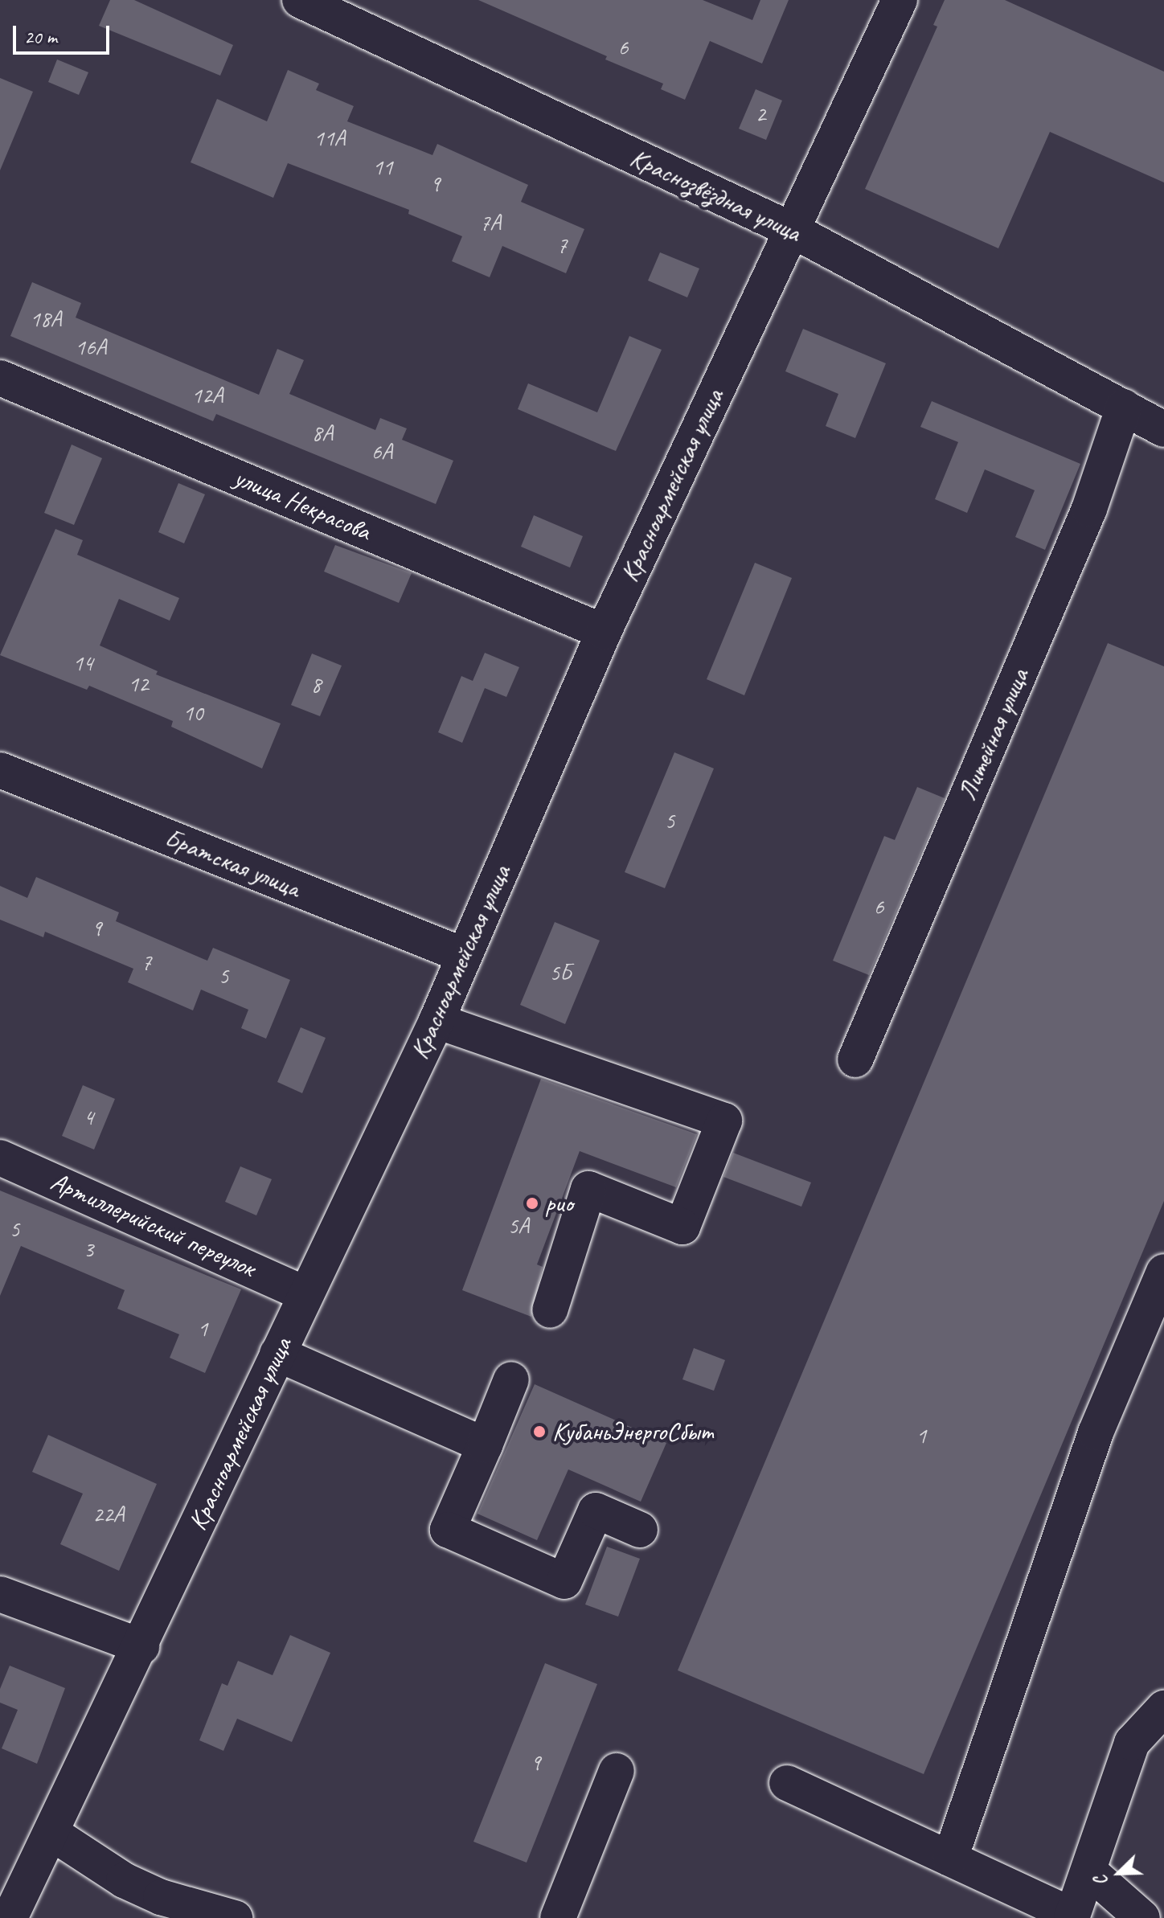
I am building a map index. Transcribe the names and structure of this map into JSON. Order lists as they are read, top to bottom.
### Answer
{
  "streets": {
    "street": [
      "Краснозвёздная улица",
      "Красноармейская улица",
      "улица Некрасова",
      "Литейная улица",
      "Братская улица",
      "Артиллерийский переулок"
    ]
  },
  "crossings": [
    ["Краснозвёздная улица", "Красноармейская улица"],
    ["Краснозвёздная улица", "Литейная улица"],
    ["Красноармейская улица", "улица Некрасова"],
    ["Красноармейская улица", "Братская улица"],
    ["Красноармейская улица", "Артиллерийский переулок"]
  ],
  "places": ["рио", "КубаньЭнергоСбыт"],
  "house_numbers": [
    "6",
    "2",
    "11А",
    "11",
    "9",
    "7А",
    "7",
    "18А",
    "16А",
    "12А",
    "8А",
    "6А",
    "14",
    "12",
    "8",
    "10",
    "5",
    "6",
    "9",
    "7",
    "5Б",
    "5",
    "4",
    "5А",
    "5",
    "3",
    "1",
    "1",
    "22А",
    "9"
  ],
  "scale_bar": "20 m",
  "north": "bottom left"
}
